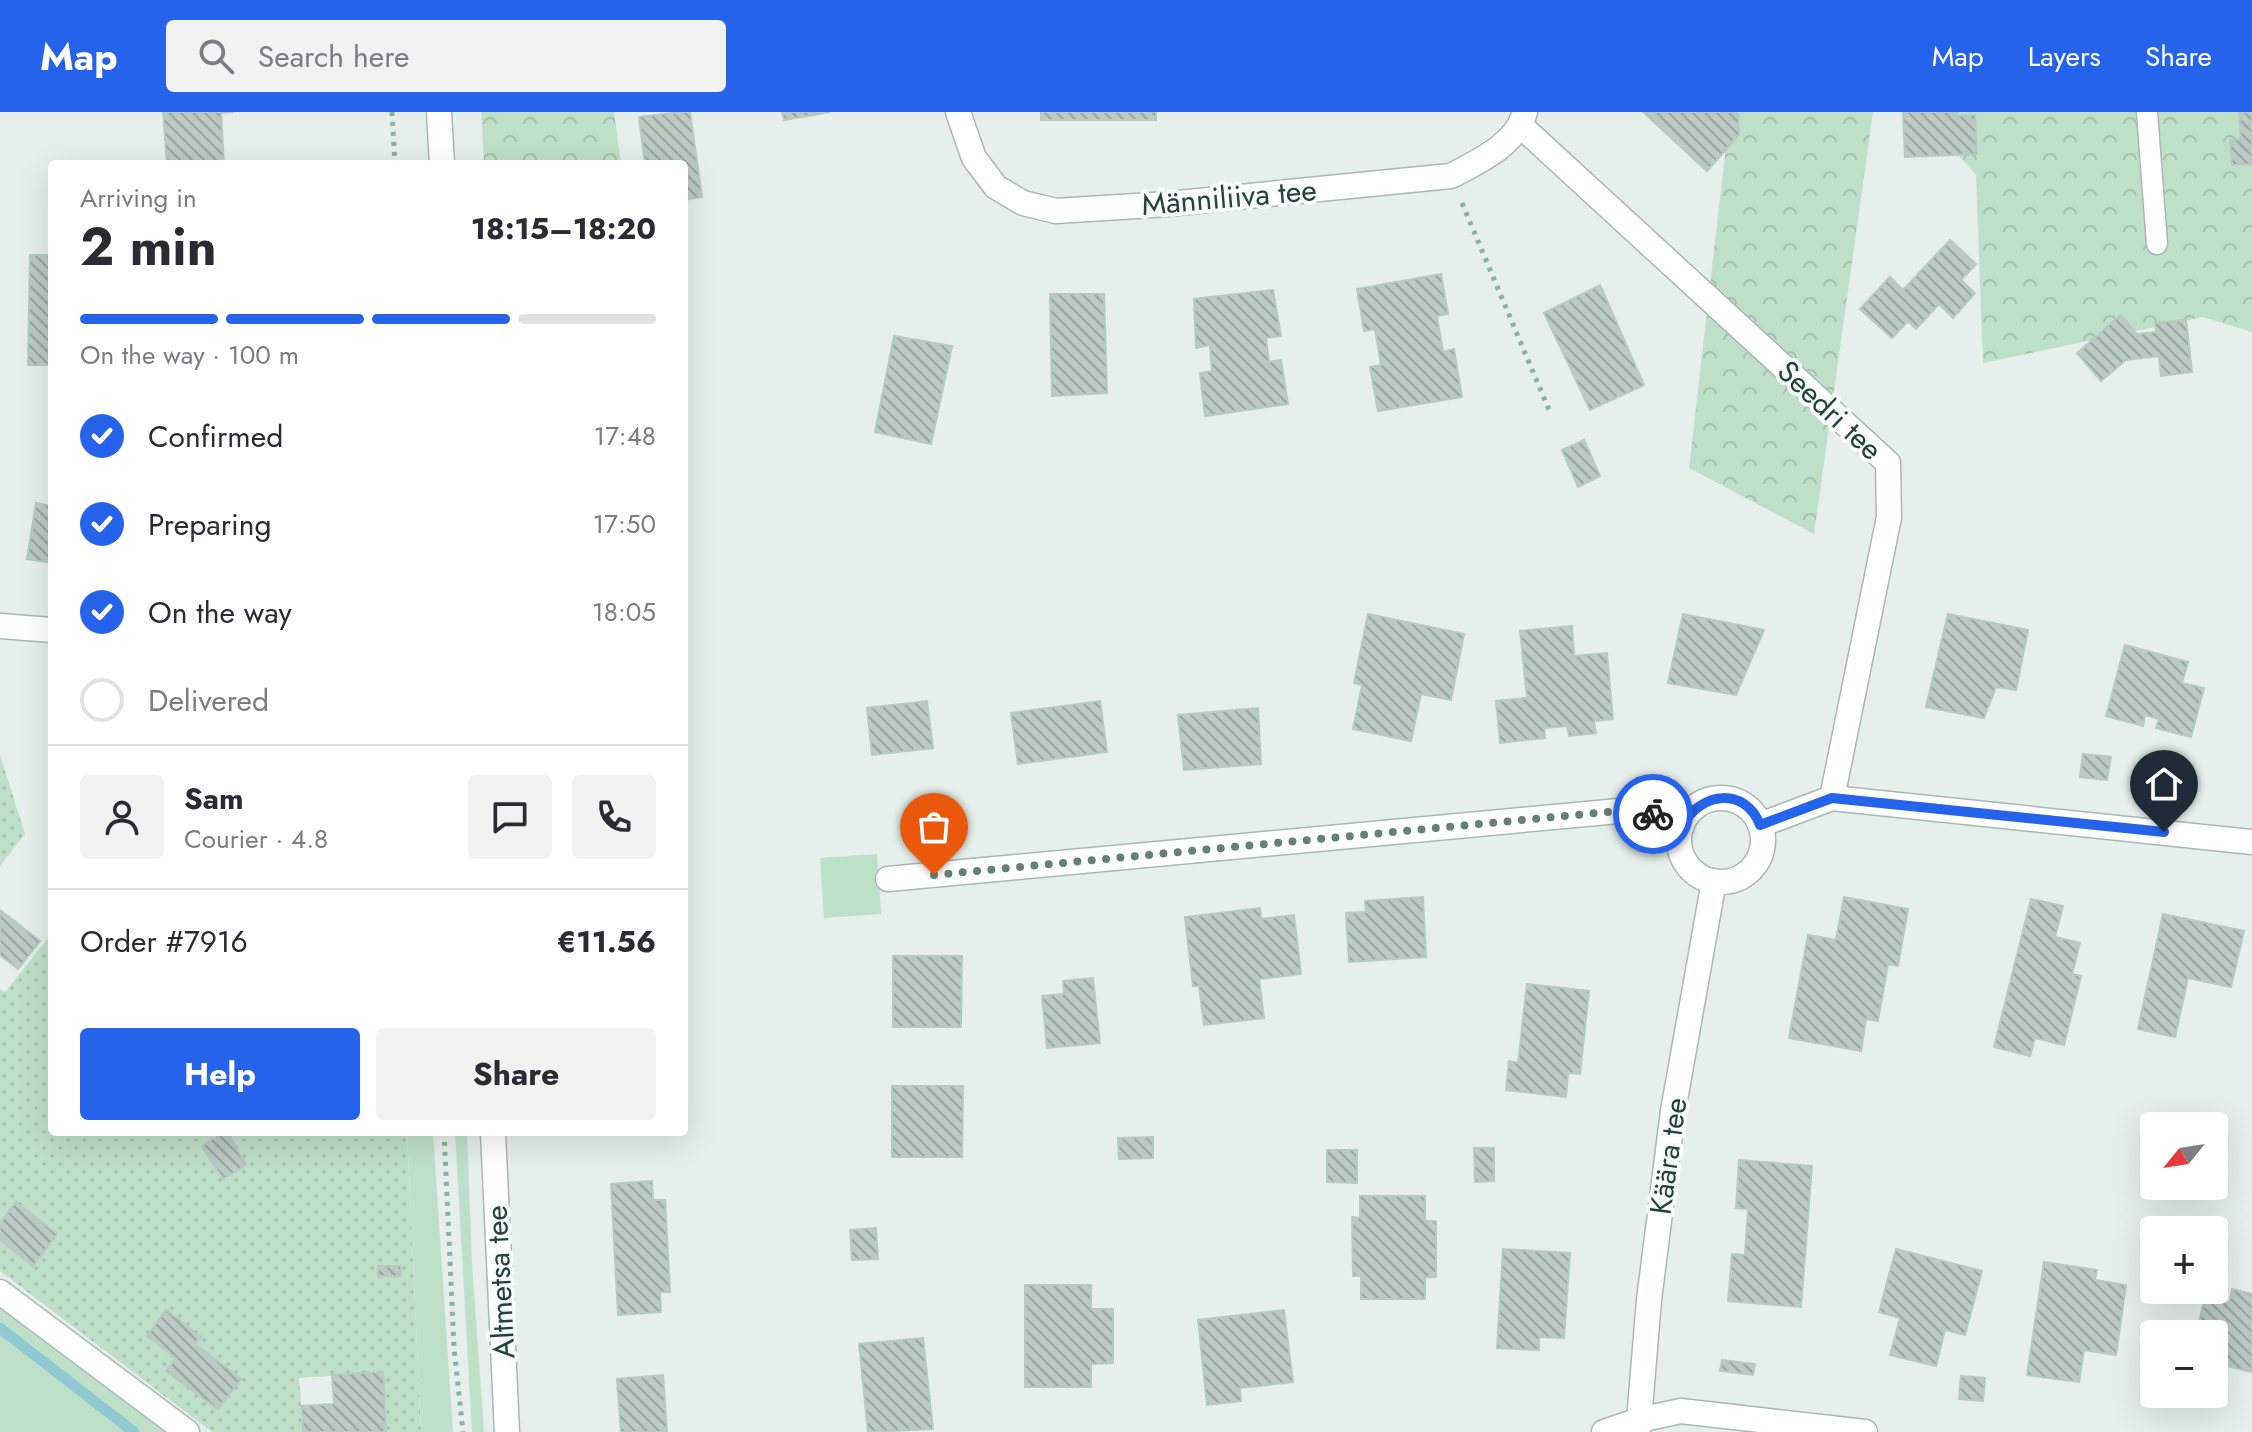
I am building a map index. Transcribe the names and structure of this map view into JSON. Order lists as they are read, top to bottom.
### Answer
{
  "streets": {
    "street": [
      "Männiliiva tee",
      "Seedri tee",
      "Käära tee",
      "Altmetsa tee"
    ]
  },
  "crossings": [
    ["Männiliiva tee", "Seedri tee"]
  ],
  "north": "bottom left",
  "page": {
    "header": "Map",
    "search": "Search here",
    "nav": ["Map", "Layers", "Share"],
    "heading": ["2 min", "Arriving in", "18:15–18:20"],
    "panel": [
      "Sam",
      "Courier · 4.8",
      "Order #7916",
      "€11.56"
    ],
    "bar": "On the way · 100 m",
    "list": [
      ["Confirmed", "17:48"],
      ["Preparing", "17:50"],
      ["On the way", "18:05"],
      "Delivered"
    ],
    "buttons": ["Help", "Share"],
    "map_buttons": ["+", "−"]
  }
}
